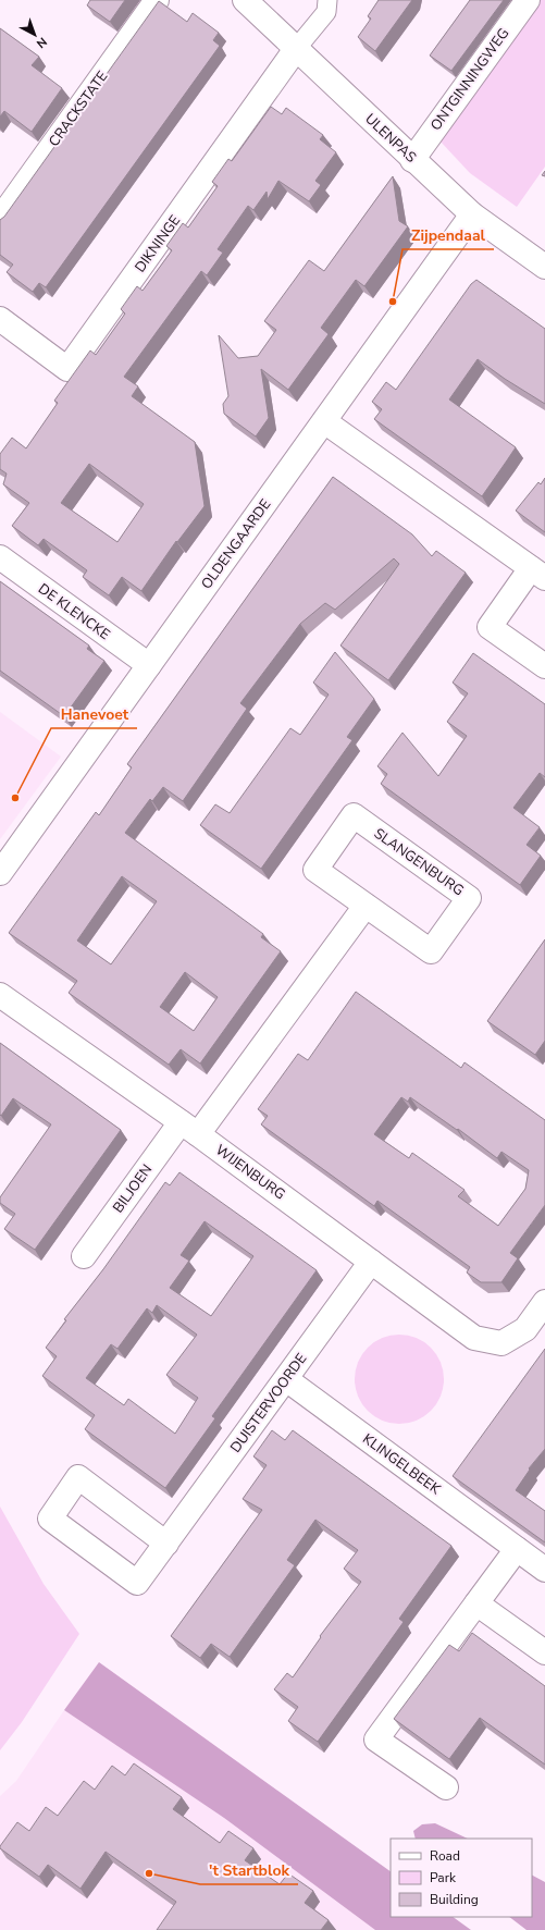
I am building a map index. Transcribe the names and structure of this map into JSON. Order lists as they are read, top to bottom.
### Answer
{
  "streets": {
    "street": [
      "ONTGINNINGWEG",
      "CRACKSTATE",
      "ULENPAS",
      "DIKNINGE",
      "OLDENGAARDE",
      "DE KLENCKE",
      "SLANGENBURG",
      "WIJENBURG",
      "BILJOEN",
      "DUISTERVOORDE",
      "KLINGELBEEK"
    ]
  },
  "crossings": [
    ["ONTGINNINGWEG", "ULENPAS"],
    ["ULENPAS", "DIKNINGE"],
    ["ULENPAS", "OLDENGAARDE"],
    ["OLDENGAARDE", "DE KLENCKE"],
    ["WIJENBURG", "BILJOEN"],
    ["WIJENBURG", "DUISTERVOORDE"],
    ["DUISTERVOORDE", "KLINGELBEEK"]
  ],
  "places": ["Zijpendaal", "Hanevoet", "'t Startblok"],
  "legend": ["Road", "Park", "Building"],
  "north": "bottom right"
}
